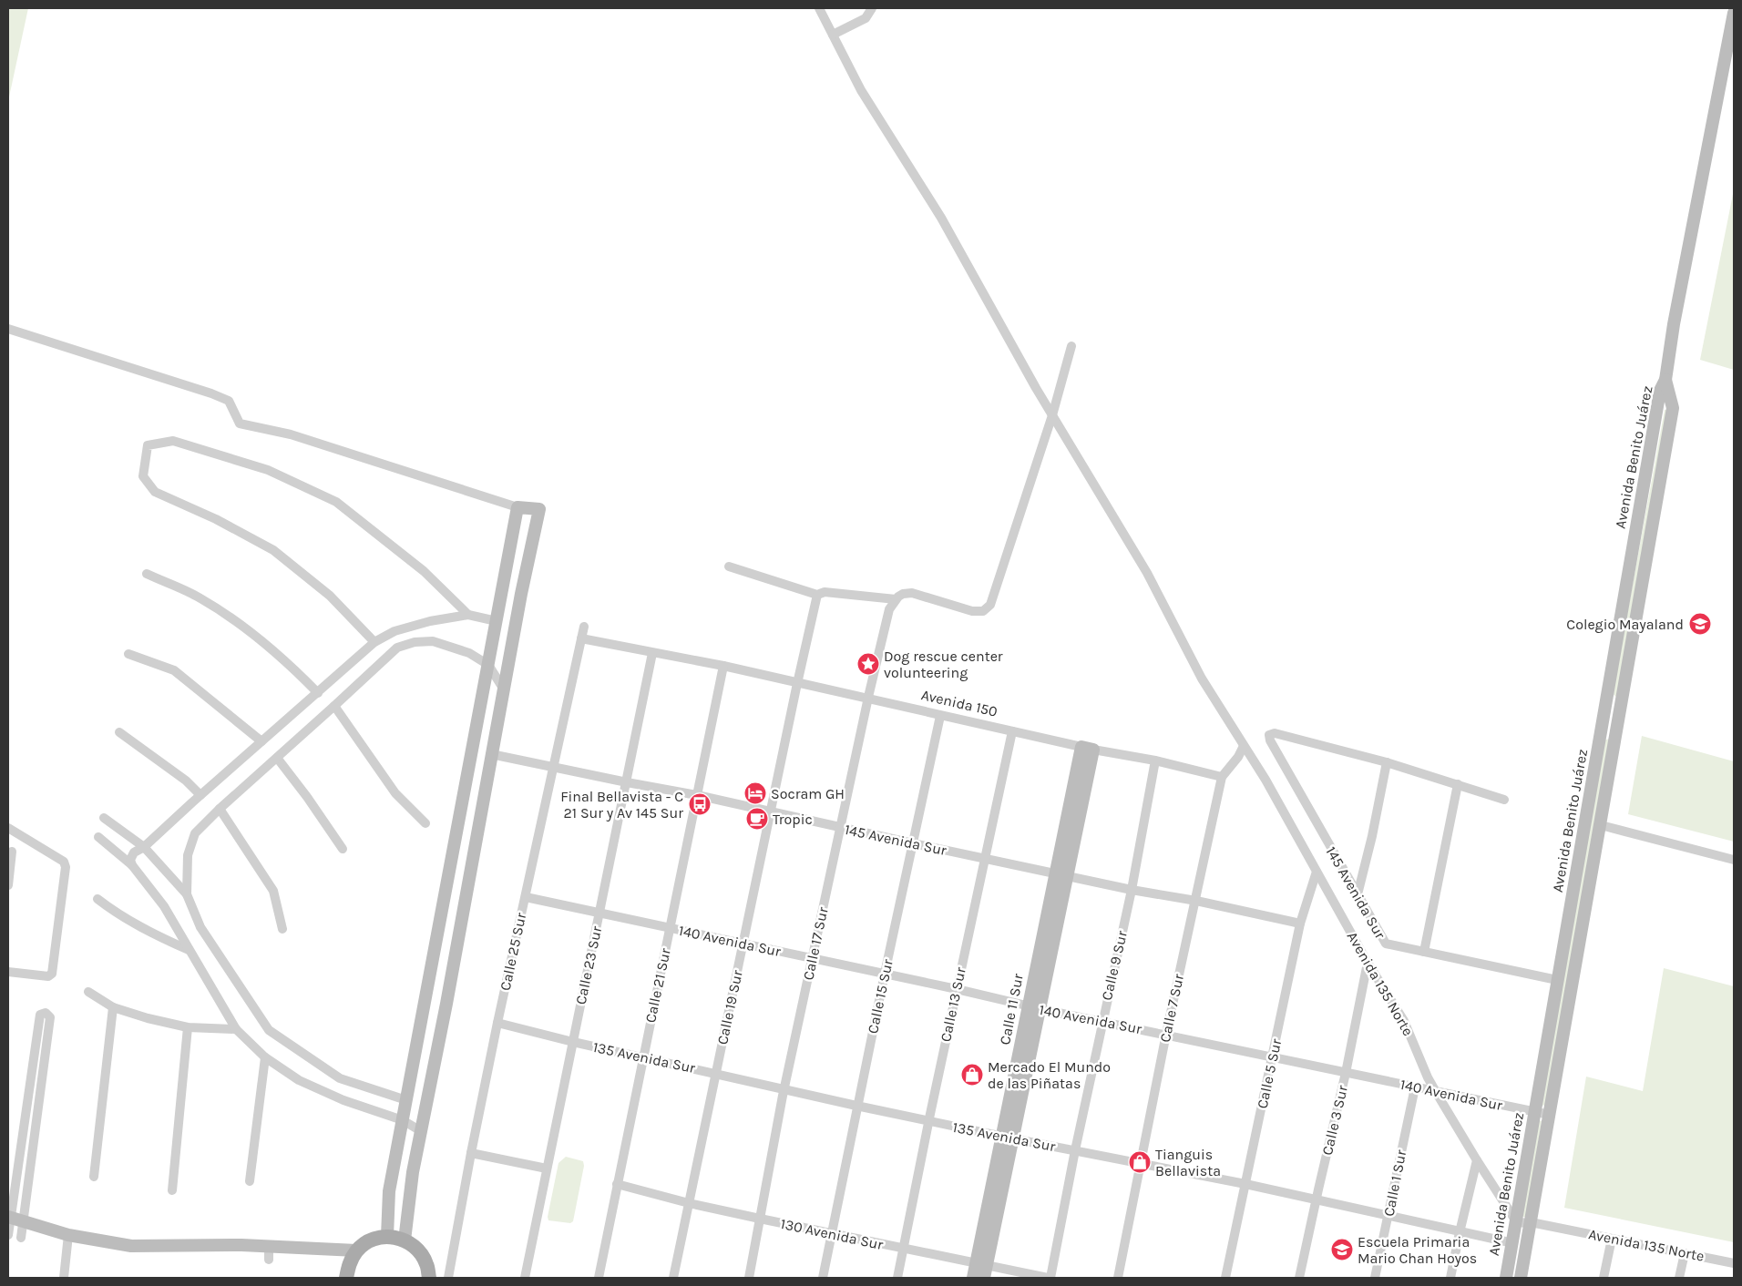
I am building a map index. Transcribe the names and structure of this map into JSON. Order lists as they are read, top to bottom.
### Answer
{
  "streets": {
    "main road": ["Avenida Benito Juárez", "Calle 11 Sur"],
    "street": [
      "Avenida 150",
      "145 Avenida Sur",
      "140 Avenida Sur",
      "Calle 17 Sur",
      "Calle 25 Sur",
      "Calle 23 Sur",
      "Calle 9 Sur",
      "Avenida 135 Norte",
      "Calle 21 Sur",
      "Calle 15 Sur",
      "Calle 13 Sur",
      "Calle 19 Sur",
      "Calle 7 Sur",
      "135 Avenida Sur",
      "Calle 5 Sur",
      "Calle 3 Sur",
      "Calle 1 Sur",
      "130 Avenida Sur"
    ]
  },
  "crossings": [
    ["Avenida Benito Juárez", "145 Avenida Sur"],
    ["Avenida Benito Juárez", "140 Avenida Sur"],
    ["Avenida Benito Juárez", "Avenida 135 Norte"],
    ["Avenida Benito Juárez", "135 Avenida Sur"],
    ["Avenida 150", "Calle 17 Sur"],
    ["Avenida 150", "Calle 25 Sur"],
    ["Avenida 150", "Calle 23 Sur"],
    ["Avenida 150", "Calle 9 Sur"],
    ["Avenida 150", "Calle 21 Sur"],
    ["Avenida 150", "Calle 15 Sur"],
    ["Avenida 150", "Calle 13 Sur"],
    ["Avenida 150", "Calle 19 Sur"],
    ["Avenida 150", "Calle 7 Sur"],
    ["Avenida 150", "Calle 11 Sur"],
    ["145 Avenida Sur", "Calle 17 Sur"],
    ["145 Avenida Sur", "Calle 25 Sur"],
    ["145 Avenida Sur", "Calle 23 Sur"],
    ["145 Avenida Sur", "Calle 9 Sur"],
    ["145 Avenida Sur", "Calle 21 Sur"],
    ["145 Avenida Sur", "Calle 15 Sur"],
    ["145 Avenida Sur", "Calle 13 Sur"],
    ["145 Avenida Sur", "Calle 19 Sur"],
    ["145 Avenida Sur", "Calle 7 Sur"],
    ["145 Avenida Sur", "Calle 11 Sur"],
    ["145 Avenida Sur", "Calle 5 Sur"],
    ["140 Avenida Sur", "Calle 17 Sur"],
    ["140 Avenida Sur", "Calle 25 Sur"],
    ["140 Avenida Sur", "Calle 23 Sur"],
    ["140 Avenida Sur", "Calle 9 Sur"],
    ["140 Avenida Sur", "Avenida 135 Norte"],
    ["140 Avenida Sur", "Calle 21 Sur"],
    ["140 Avenida Sur", "Calle 15 Sur"],
    ["140 Avenida Sur", "Calle 13 Sur"],
    ["140 Avenida Sur", "Calle 19 Sur"],
    ["140 Avenida Sur", "Calle 7 Sur"],
    ["140 Avenida Sur", "Calle 11 Sur"],
    ["140 Avenida Sur", "Calle 5 Sur"],
    ["140 Avenida Sur", "Calle 3 Sur"],
    ["140 Avenida Sur", "Calle 1 Sur"],
    ["Calle 17 Sur", "135 Avenida Sur"],
    ["Calle 17 Sur", "130 Avenida Sur"],
    ["Calle 25 Sur", "135 Avenida Sur"],
    ["Calle 23 Sur", "135 Avenida Sur"],
    ["Calle 9 Sur", "135 Avenida Sur"],
    ["Calle 9 Sur", "130 Avenida Sur"],
    ["Avenida 135 Norte", "Calle 7 Sur"],
    ["Avenida 135 Norte", "Calle 5 Sur"],
    ["Avenida 135 Norte", "Calle 3 Sur"],
    ["Calle 21 Sur", "135 Avenida Sur"],
    ["Calle 21 Sur", "130 Avenida Sur"],
    ["Calle 15 Sur", "135 Avenida Sur"],
    ["Calle 15 Sur", "130 Avenida Sur"],
    ["Calle 13 Sur", "135 Avenida Sur"],
    ["Calle 13 Sur", "130 Avenida Sur"],
    ["Calle 19 Sur", "135 Avenida Sur"],
    ["Calle 19 Sur", "130 Avenida Sur"],
    ["Calle 7 Sur", "135 Avenida Sur"],
    ["Calle 11 Sur", "135 Avenida Sur"],
    ["Calle 11 Sur", "130 Avenida Sur"],
    ["135 Avenida Sur", "Calle 5 Sur"],
    ["135 Avenida Sur", "Calle 3 Sur"],
    ["135 Avenida Sur", "Calle 1 Sur"]
  ],
  "places": {
    "school or university": ["Colegio Mayaland", "Escuela Primaria Mario Chan Hoyos"],
    "place": ["Dog rescue center volunteering"],
    "hotel": ["Socram GH"],
    "bus stop": ["Final Bellavista - C 21 Sur y Av 145 Sur"],
    "cafe": ["Tropic"],
    "shop": ["Mercado El Mundo de las Piñatas", "Tianguis Bellavista"]
  }
}
